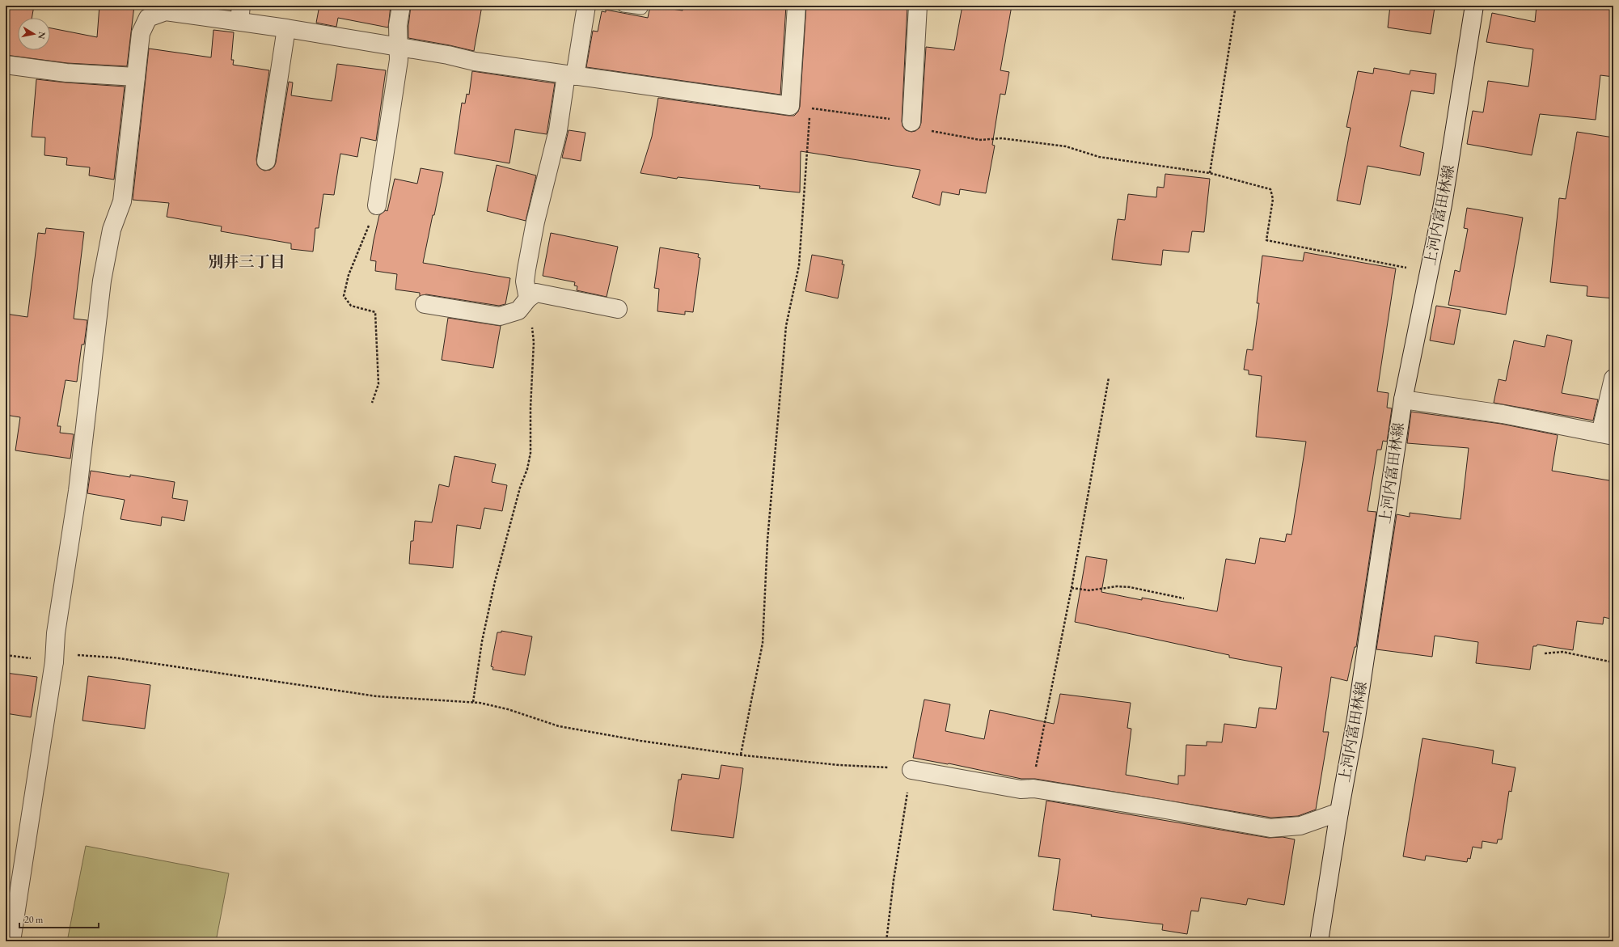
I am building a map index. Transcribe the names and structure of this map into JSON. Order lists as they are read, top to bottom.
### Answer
{
  "streets": {
    "street": ["上河内富田林線"]
  },
  "districts": ["別井三丁目"],
  "scale_bar": "20 m",
  "north": "right"
}
